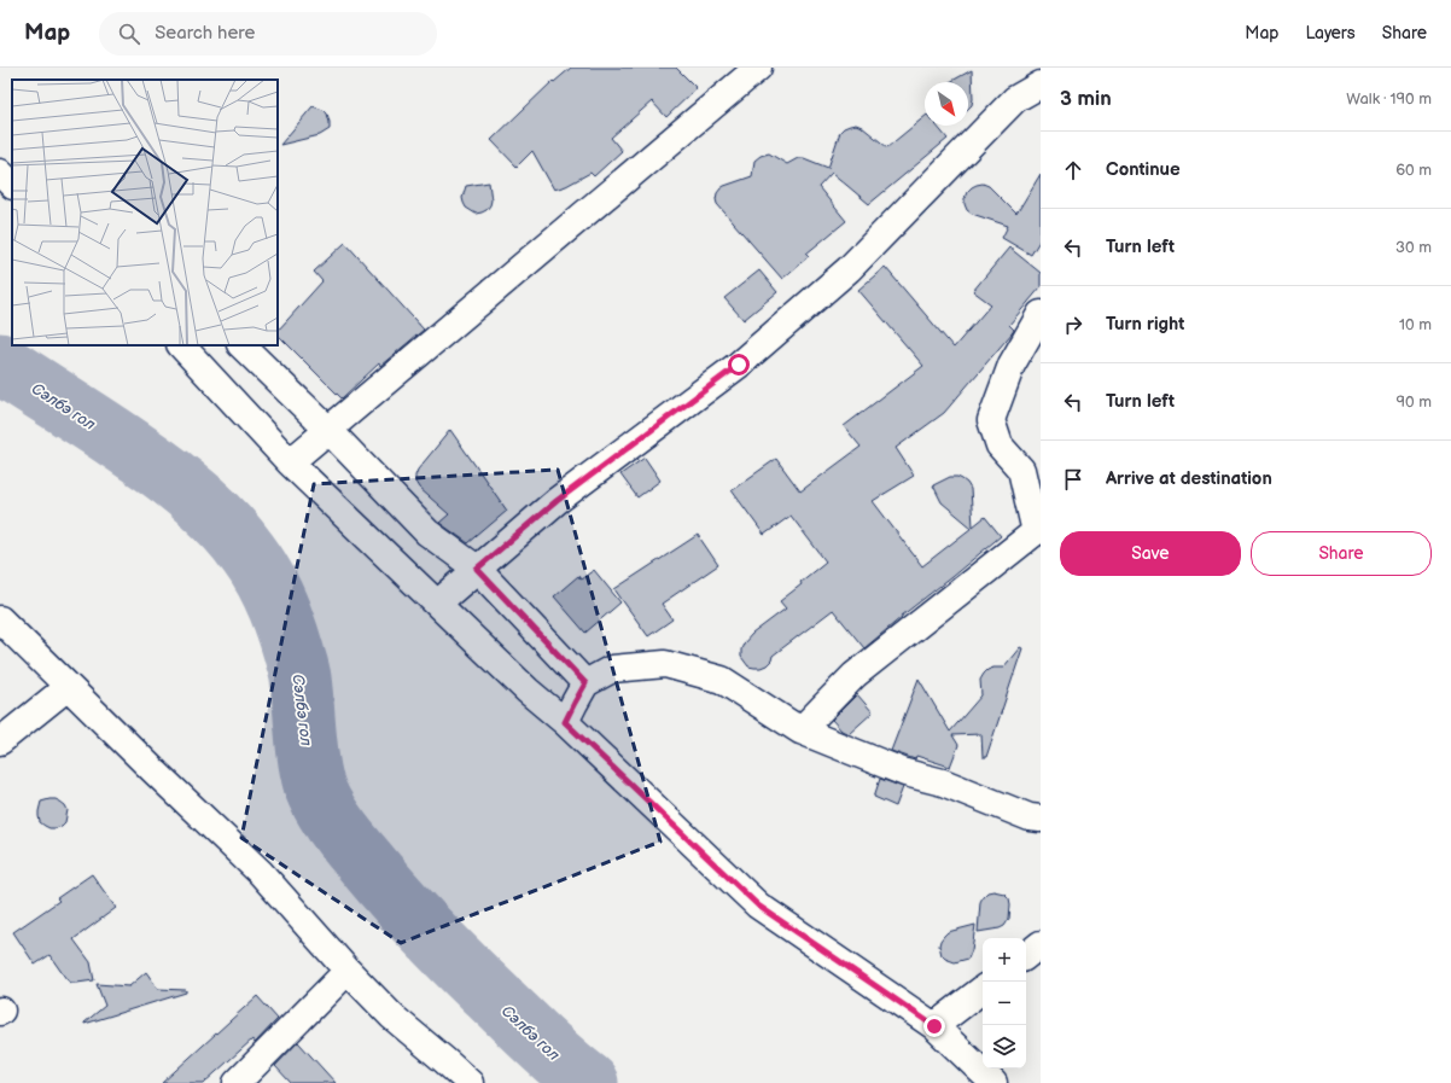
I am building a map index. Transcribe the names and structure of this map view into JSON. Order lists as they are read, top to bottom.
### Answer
{
  "water": ["Сэлбэ гол"],
  "north": "bottom right",
  "page": {
    "header": "Map",
    "search": "Search here",
    "nav": ["Map", "Layers", "Share"],
    "heading": ["3 min", "Walk · 190 m"],
    "list": [
      ["Continue", "60 m"],
      ["Turn left", "30 m"],
      ["Turn right", "10 m"],
      ["Turn left", "90 m"],
      "Arrive at destination"
    ],
    "buttons": ["Save", "Share"],
    "map_buttons": ["+", "−"]
  }
}
